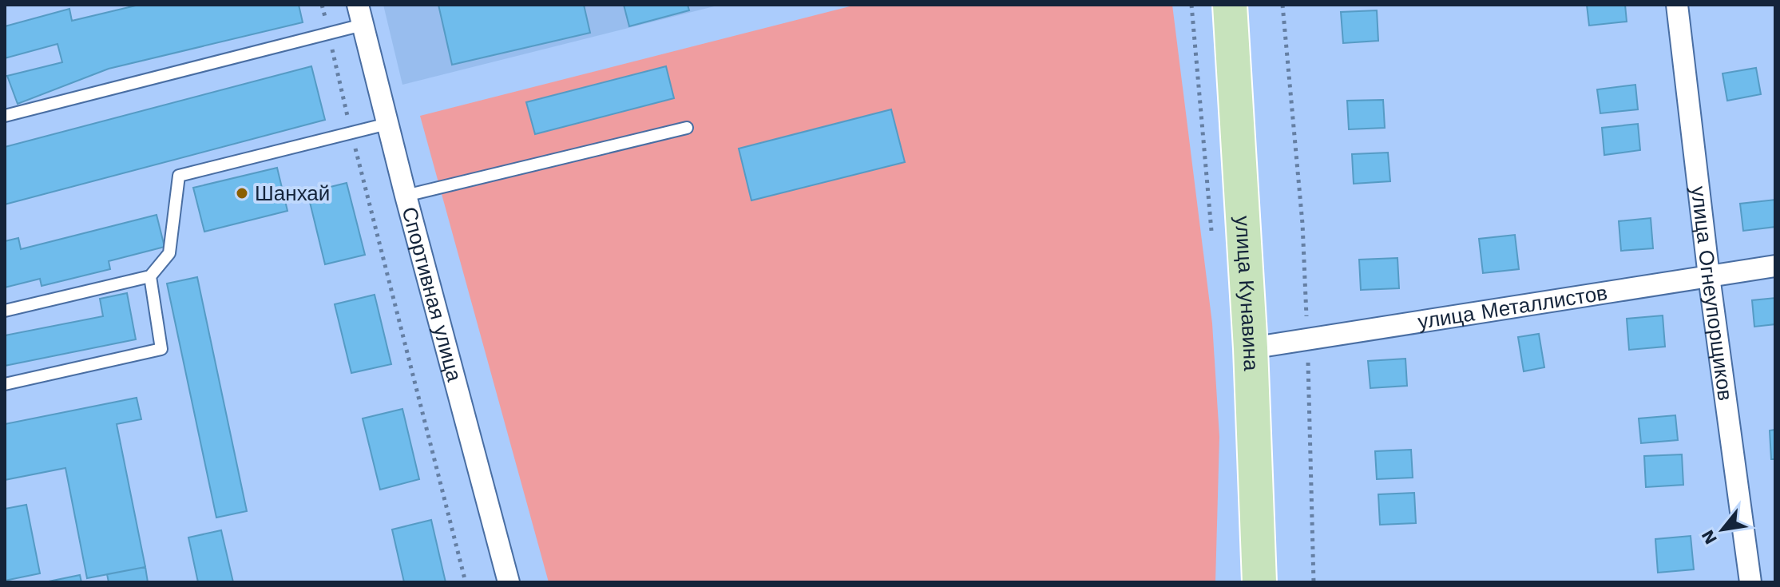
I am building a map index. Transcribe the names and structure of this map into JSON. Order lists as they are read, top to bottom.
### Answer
{
  "streets": {
    "main road": ["улица Кунавина"],
    "street": ["Спортивная улица", "улица Огнеупорщиков", "улица Металлистов"]
  },
  "crossings": [
    ["улица Кунавина", "улица Металлистов"],
    ["улица Огнеупорщиков", "улица Металлистов"]
  ],
  "places": ["Шанхай"],
  "north": "bottom left"
}
